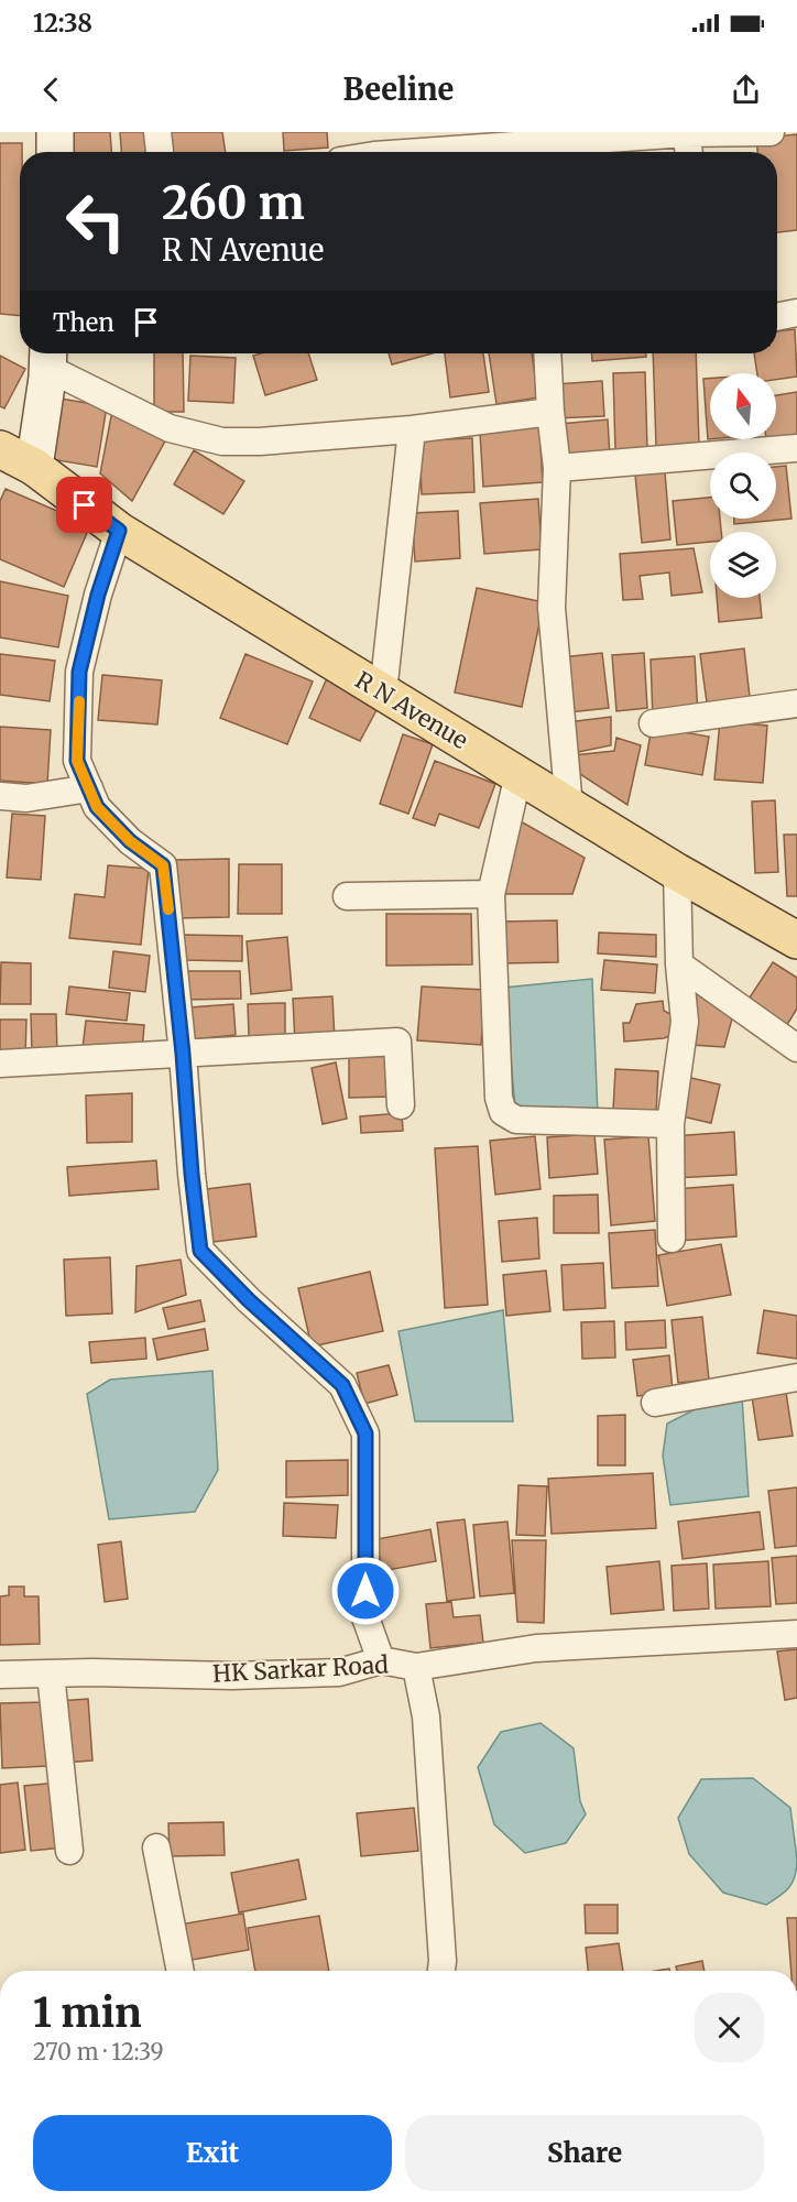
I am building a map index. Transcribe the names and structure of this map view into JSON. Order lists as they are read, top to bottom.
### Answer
{
  "streets": {
    "main road": ["R N Avenue"],
    "street": ["HK Sarkar Road"]
  },
  "north": "top",
  "page": {
    "status": "12:38",
    "header": "Beeline",
    "turn": ["260 m", "R N Avenue"],
    "then": "Then",
    "heading": ["1 min", "270 m · 12:39"],
    "buttons": ["Exit", "Share"]
  }
}
